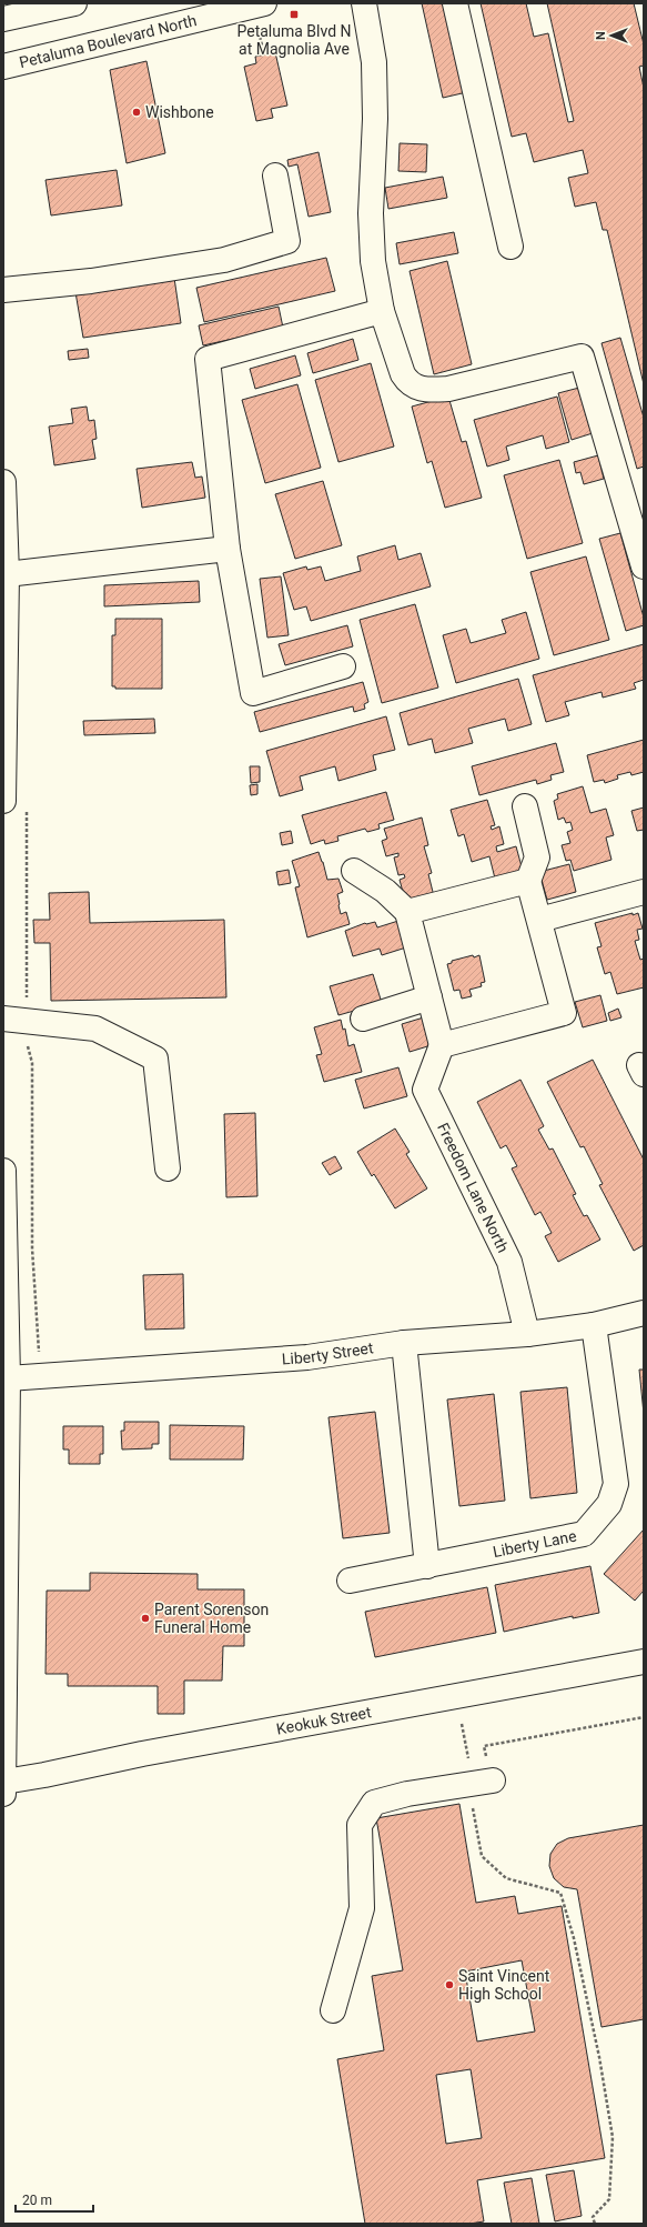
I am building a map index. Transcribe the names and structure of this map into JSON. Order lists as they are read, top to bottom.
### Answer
{
  "streets": {
    "street": [
      "Petaluma Boulevard North",
      "Freedom Lane North",
      "Liberty Street",
      "Liberty Lane",
      "Keokuk Street"
    ]
  },
  "crossings": [
    ["Freedom Lane North", "Liberty Street"],
    ["Liberty Street", "Liberty Lane"]
  ],
  "places": {
    "transit": ["Petaluma Blvd N at Magnolia Ave"],
    "other": ["Wishbone", "Parent Sorenson Funeral Home", "Saint Vincent High School"]
  },
  "scale_bar": "20 m",
  "north": "left"
}
